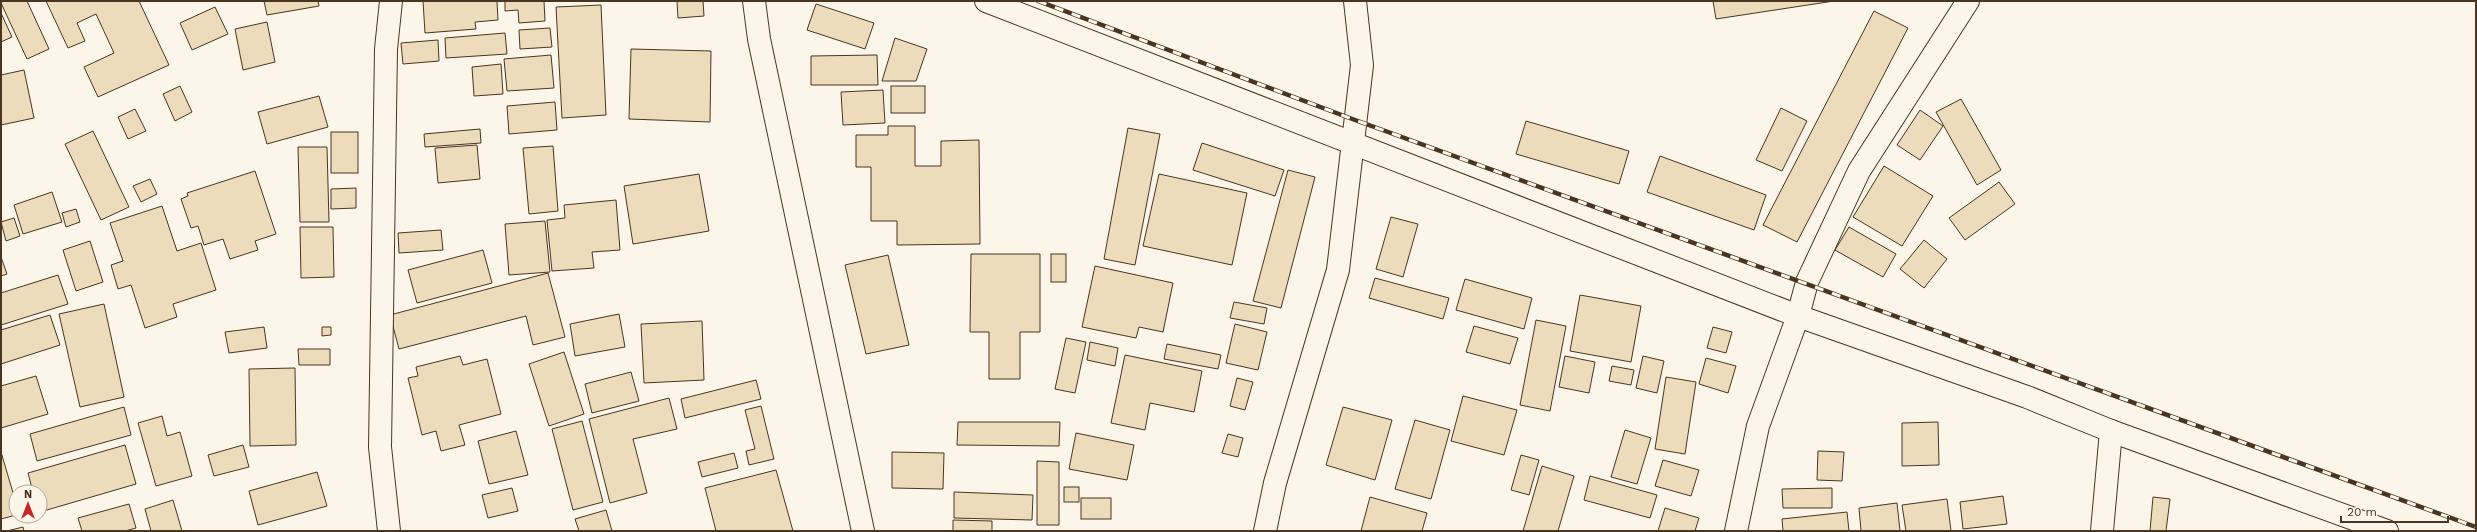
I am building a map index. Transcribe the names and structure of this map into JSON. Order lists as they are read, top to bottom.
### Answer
{
  "scale_bar": "20 m",
  "north": "top"
}
